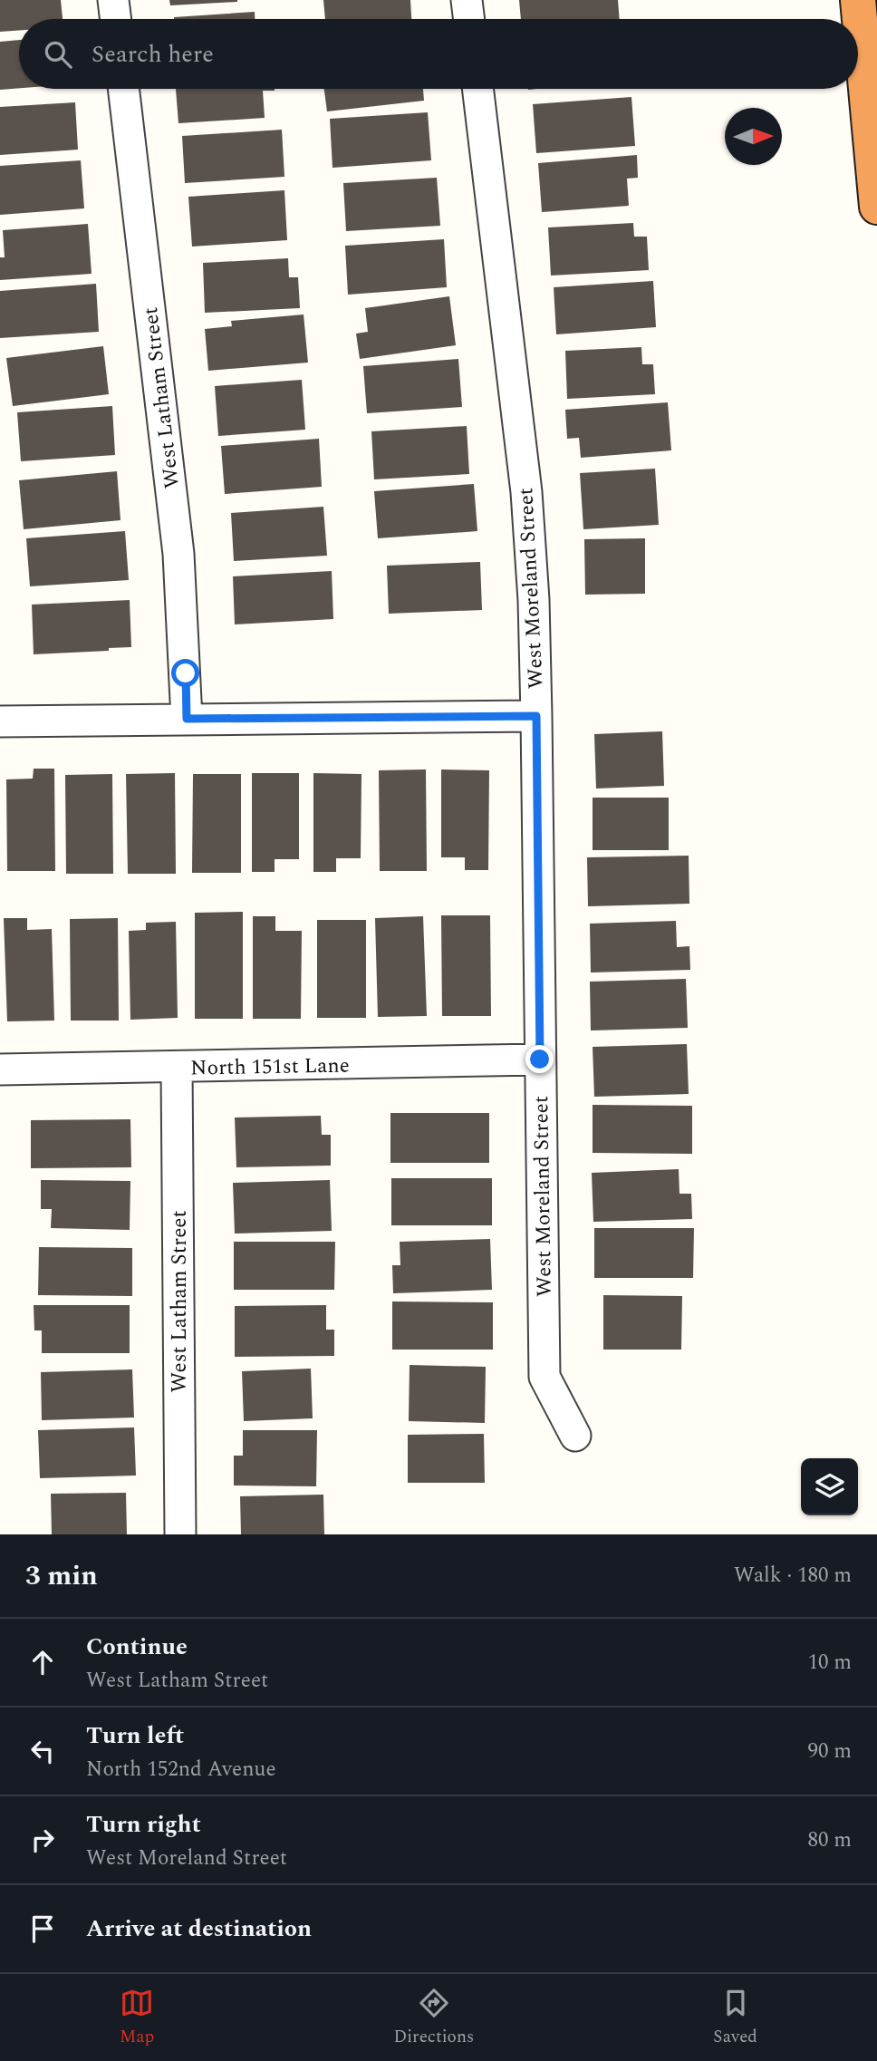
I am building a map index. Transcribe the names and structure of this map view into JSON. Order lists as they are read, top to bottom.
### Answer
{
  "streets": {
    "street": ["West Latham Street", "West Moreland Street", "North 151st Lane"]
  },
  "crossings": [
    ["West Latham Street", "North 151st Lane"],
    ["West Moreland Street", "North 151st Lane"]
  ],
  "north": "right",
  "page": {
    "search": "Search here",
    "heading": ["3 min", "Walk · 180 m"],
    "list": [
      ["Continue", "West Latham Street", "10 m"],
      ["Turn left", "North 152nd Avenue", "90 m"],
      ["Turn right", "West Moreland Street", "80 m"],
      "Arrive at destination"
    ],
    "nav": ["Map", "Directions", "Saved"]
  }
}
